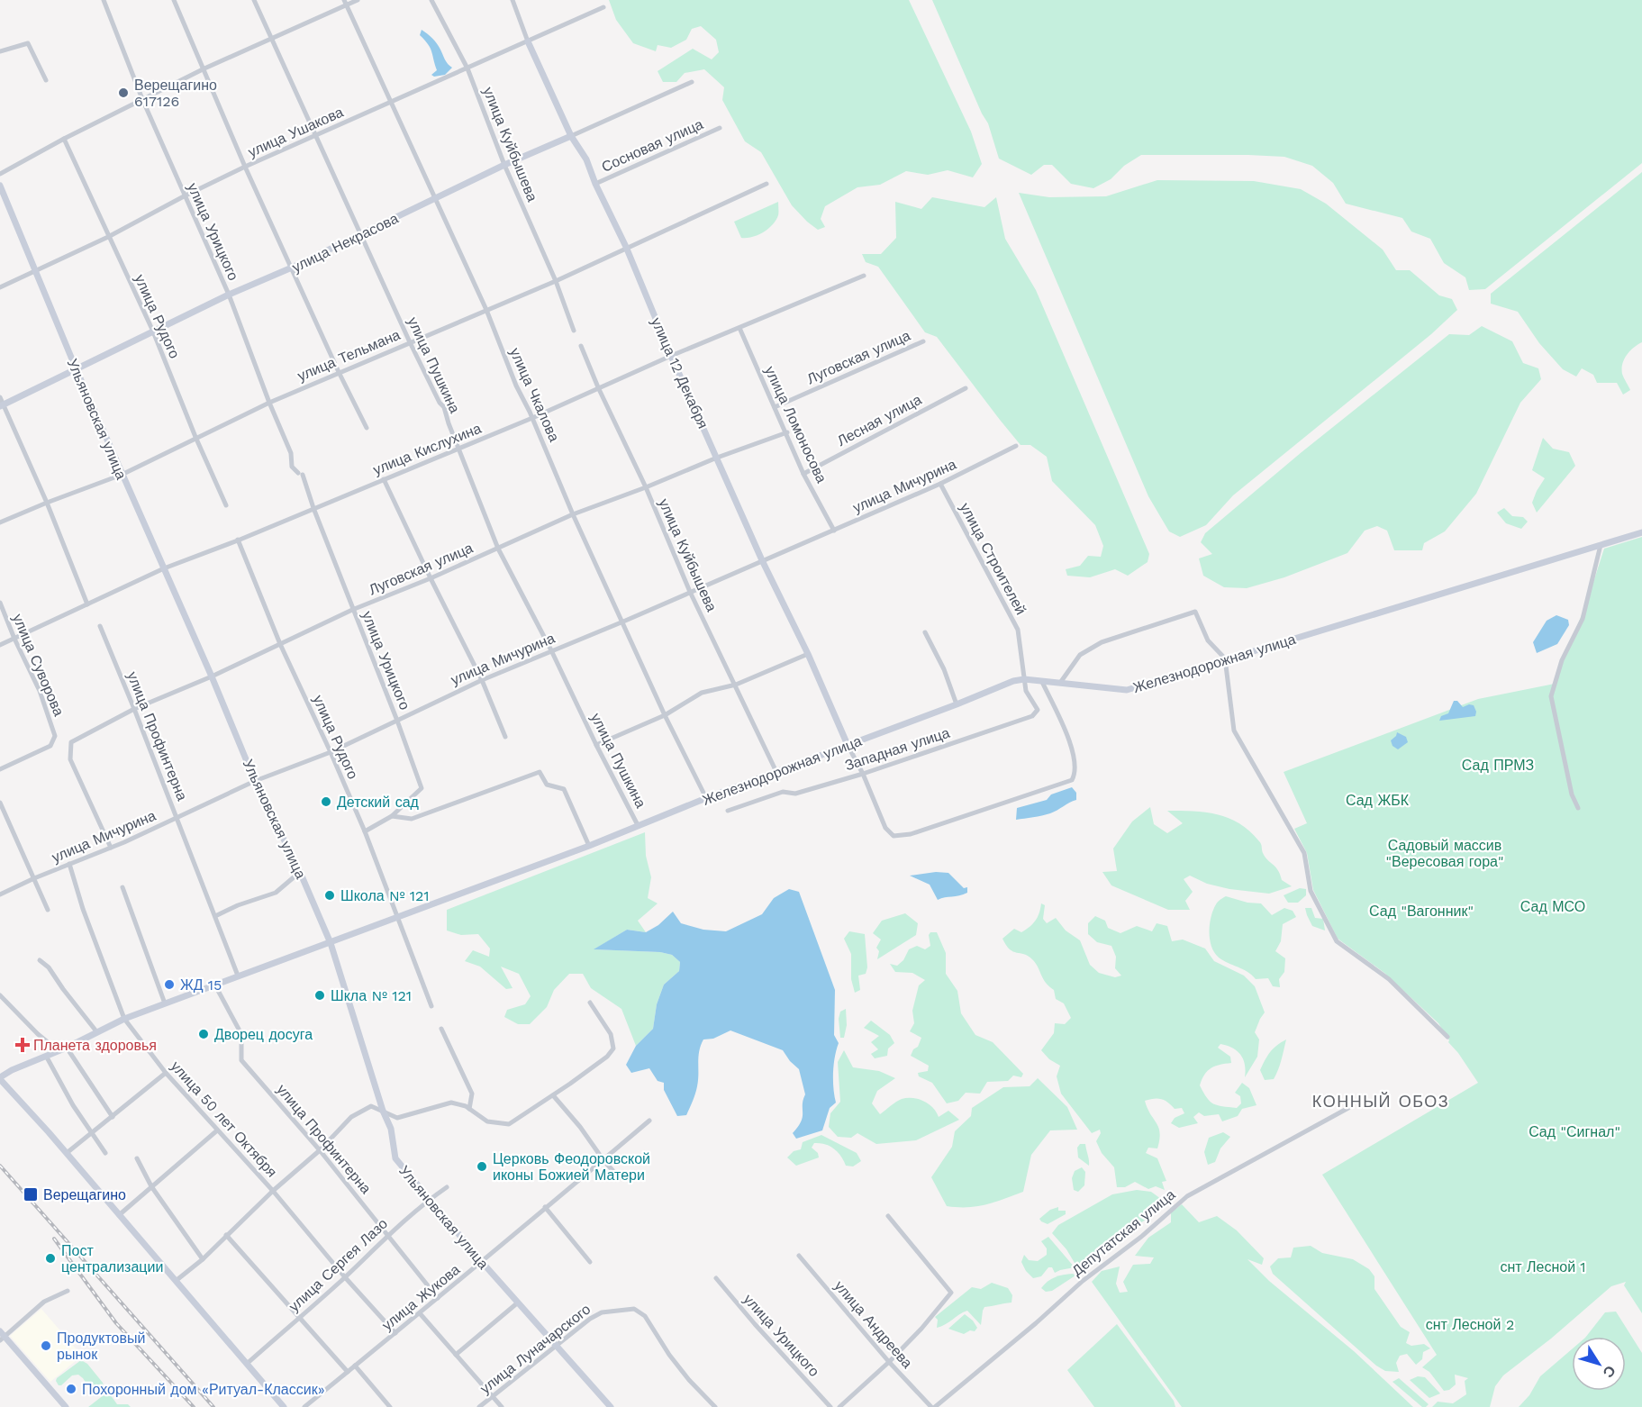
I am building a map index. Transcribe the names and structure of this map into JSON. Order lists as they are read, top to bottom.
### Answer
{
  "streets": {
    "street": [
      "улица Ушакова",
      "улица Куйбышева",
      "Сосновая улица",
      "улица Урицкого",
      "улица Некрасова",
      "улица Рудого",
      "улица Тельмана",
      "Луговская улица",
      "улица Пушкина",
      "улица 12 Декабря",
      "улица Чкалова",
      "Ульяновская улица",
      "Лесная улица",
      "улица Ломоносова",
      "улица Кислухина",
      "улица Мичурина",
      "улица Строителей",
      "Железнодорожная улица",
      "улица Суворова",
      "улица Профинтерна",
      "Западная улица",
      "улица 50 лет Октября",
      "Депутатская улица",
      "улица Сергея Лазо",
      "улица Жукова",
      "улица Андреева",
      "улица Луначарского"
    ]
  },
  "crossings": [
    ["улица Ушакова", "улица Куйбышева"],
    ["улица Ушакова", "улица Урицкого"],
    ["улица Ушакова", "улица Рудого"],
    ["улица Ушакова", "улица Пушкина"],
    ["улица Ушакова", "улица 12 Декабря"],
    ["улица Ушакова", "улица Чкалова"],
    ["улица Ушакова", "Ульяновская улица"],
    ["улица Куйбышева", "улица Некрасова"],
    ["улица Куйбышева", "улица Тельмана"],
    ["улица Куйбышева", "Луговская улица"],
    ["улица Куйбышева", "улица Кислухина"],
    ["улица Куйбышева", "улица Мичурина"],
    ["улица Куйбышева", "Железнодорожная улица"],
    ["Сосновая улица", "улица 12 Декабря"],
    ["улица Урицкого", "улица Некрасова"],
    ["улица Урицкого", "улица Тельмана"],
    ["улица Урицкого", "Луговская улица"],
    ["улица Урицкого", "улица Кислухина"],
    ["улица Урицкого", "улица Мичурина"],
    ["улица Некрасова", "улица Рудого"],
    ["улица Некрасова", "улица Пушкина"],
    ["улица Некрасова", "улица 12 Декабря"],
    ["улица Некрасова", "улица Чкалова"],
    ["улица Некрасова", "Ульяновская улица"],
    ["улица Рудого", "улица Тельмана"],
    ["улица Рудого", "Луговская улица"],
    ["улица Рудого", "улица Кислухина"],
    ["улица Рудого", "улица Мичурина"],
    ["улица Рудого", "Железнодорожная улица"],
    ["улица Тельмана", "улица Пушкина"],
    ["улица Тельмана", "улица 12 Декабря"],
    ["улица Тельмана", "улица Чкалова"],
    ["улица Тельмана", "Ульяновская улица"],
    ["Луговская улица", "улица Пушкина"],
    ["Луговская улица", "улица 12 Декабря"],
    ["Луговская улица", "улица Чкалова"],
    ["Луговская улица", "Ульяновская улица"],
    ["Луговская улица", "улица Ломоносова"],
    ["Луговская улица", "улица Мичурина"],
    ["Луговская улица", "улица Профинтерна"],
    ["улица Пушкина", "улица Кислухина"],
    ["улица Пушкина", "улица Мичурина"],
    ["улица Пушкина", "Железнодорожная улица"],
    ["улица 12 Декабря", "улица Кислухина"],
    ["улица 12 Декабря", "улица Мичурина"],
    ["улица 12 Декабря", "Железнодорожная улица"],
    ["улица Чкалова", "улица Кислухина"],
    ["улица Чкалова", "улица Мичурина"],
    ["улица Чкалова", "Железнодорожная улица"],
    ["Ульяновская улица", "улица Кислухина"],
    ["Ульяновская улица", "улица Мичурина"],
    ["Ульяновская улица", "Железнодорожная улица"],
    ["Ульяновская улица", "улица Сергея Лазо"],
    ["Ульяновская улица", "улица Жукова"],
    ["Ульяновская улица", "улица Луначарского"],
    ["Лесная улица", "улица Ломоносова"],
    ["улица Ломоносова", "улица Кислухина"],
    ["улица Ломоносова", "улица Мичурина"],
    ["улица Кислухина", "улица Суворова"],
    ["улица Мичурина", "улица Строителей"],
    ["улица Мичурина", "улица Профинтерна"],
    ["улица Мичурина", "улица 50 лет Октября"],
    ["улица Строителей", "Железнодорожная улица"],
    ["улица Строителей", "Западная улица"],
    ["Железнодорожная улица", "улица Профинтерна"],
    ["Железнодорожная улица", "Западная улица"],
    ["Железнодорожная улица", "улица 50 лет Октября"],
    ["улица Профинтерна", "улица Сергея Лазо"],
    ["улица Профинтерна", "улица Жукова"],
    ["улица 50 лет Октября", "улица Сергея Лазо"],
    ["улица 50 лет Октября", "улица Жукова"],
    ["Депутатская улица", "улица Андреева"]
  ],
  "districts": ["КОННЫЙ ОБОЗ"],
  "parks": [
    "Сад ПРМЗ",
    "Сад ЖБК",
    "Садовый массив \"Вересовая гора\"",
    "Сад МСО",
    "Сад \"Вагонник\"",
    "Сад \"Сигнал\"",
    "снт Лесной 1",
    "снт Лесной 2"
  ],
  "places": {
    "other": [
      "Верещагино 617126",
      "Детский сад",
      "Школа № 121",
      "ЖД 15",
      "Шкла № 121",
      "Дворец досуга",
      "Церковь Феодоровской иконы Божией Матери",
      "Пост централизации",
      "Продуктовый рынок",
      "Похоронный дом «Ритуал-Классик»"
    ],
    "health": ["Планета здоровья"],
    "transit": ["Верещагино"]
  },
  "north": "bottom right"
}
